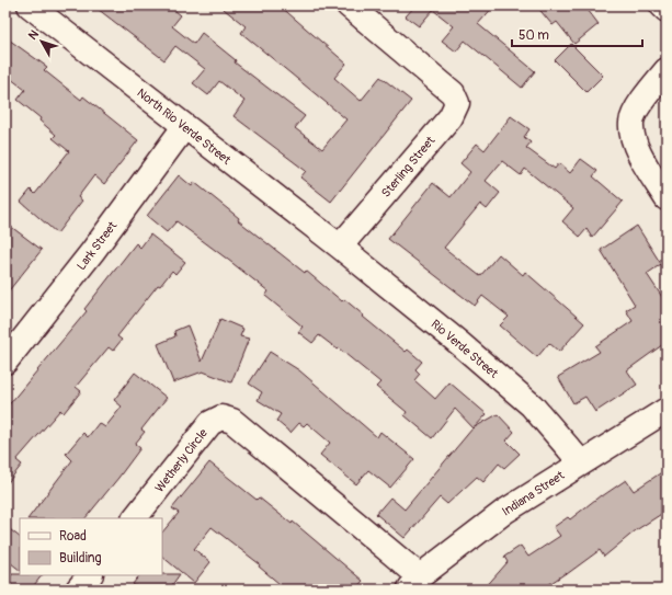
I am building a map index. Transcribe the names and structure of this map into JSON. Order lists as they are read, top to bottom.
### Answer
{
  "streets": {
    "street": [
      "North Rio Verde Street",
      "Sterling Street",
      "Lark Street",
      "Rio Verde Street",
      "Wetherly Circle",
      "Indiana Street"
    ]
  },
  "crossings": [
    ["North Rio Verde Street", "Sterling Street"],
    ["North Rio Verde Street", "Lark Street"],
    ["North Rio Verde Street", "Rio Verde Street"],
    ["Sterling Street", "Rio Verde Street"],
    ["Rio Verde Street", "Indiana Street"],
    ["Wetherly Circle", "Indiana Street"]
  ],
  "legend": ["Road", "Building"],
  "scale_bar": "50 m",
  "north": "top left"
}
